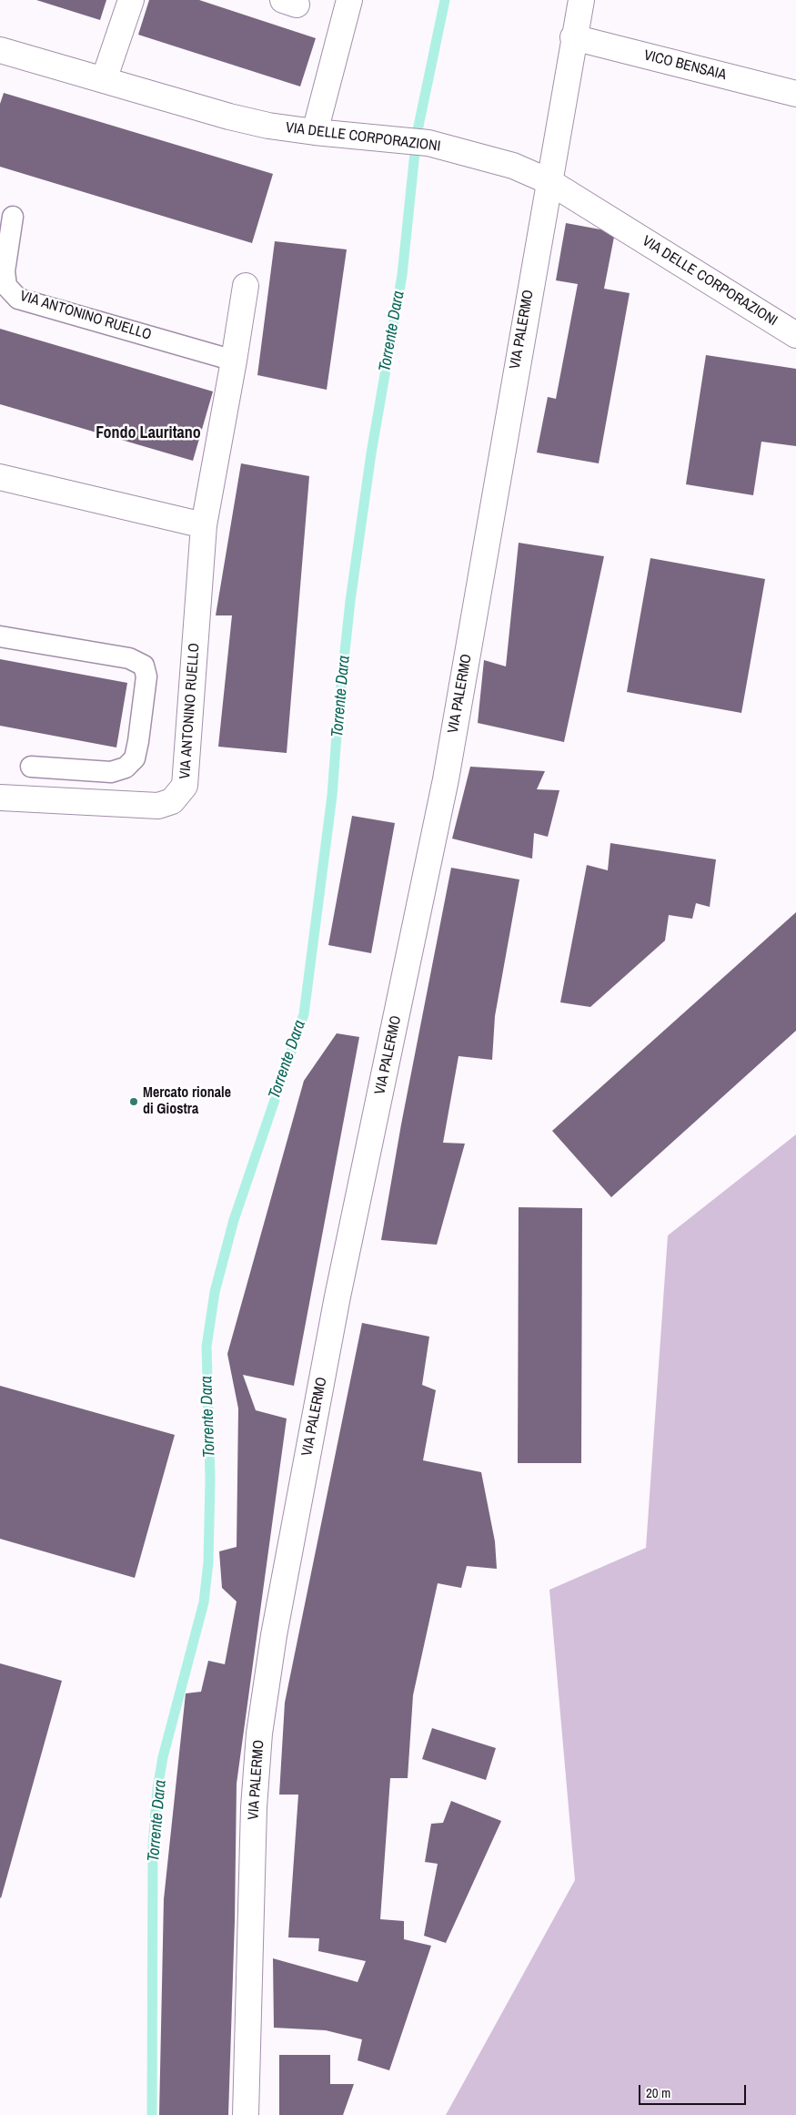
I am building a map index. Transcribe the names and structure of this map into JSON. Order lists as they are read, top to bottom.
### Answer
{
  "streets": {
    "street": [
      "VICO BENSAIA",
      "VIA DELLE CORPORAZIONI",
      "VIA ANTONINO RUELLO",
      "VIA PALERMO"
    ]
  },
  "crossings": [
    ["VICO BENSAIA", "VIA PALERMO"],
    ["VIA DELLE CORPORAZIONI", "VIA PALERMO"]
  ],
  "districts": ["Fondo Lauritano"],
  "water": ["Torrente Dara"],
  "places": ["Mercato rionale di Giostra"],
  "scale_bar": "20 m"
}
